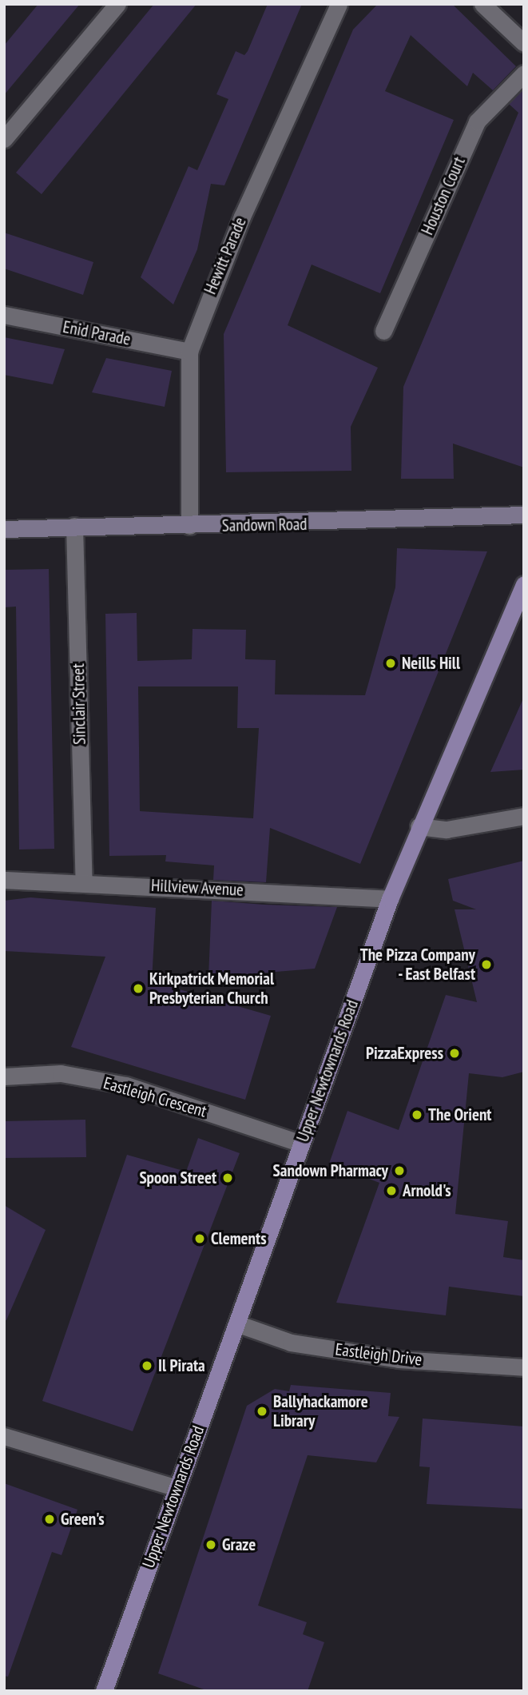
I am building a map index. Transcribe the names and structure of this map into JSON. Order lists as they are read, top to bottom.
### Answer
{
  "streets": {
    "main road": ["Upper Newtownards Road"],
    "street": [
      "Houston Court",
      "Hewitt Parade",
      "Enid Parade",
      "Sandown Road",
      "Sinclair Street",
      "Hillview Avenue",
      "Eastleigh Crescent",
      "Eastleigh Drive"
    ]
  },
  "crossings": [
    ["Hewitt Parade", "Enid Parade"],
    ["Hewitt Parade", "Sandown Road"],
    ["Sandown Road", "Sinclair Street"],
    ["Sinclair Street", "Hillview Avenue"],
    ["Hillview Avenue", "Upper Newtownards Road"],
    ["Upper Newtownards Road", "Eastleigh Crescent"],
    ["Upper Newtownards Road", "Eastleigh Drive"]
  ],
  "places": [
    "Neills Hill",
    "The Pizza Company - East Belfast",
    "Kirkpatrick Memorial Presbyterian Church",
    "PizzaExpress",
    "The Orient",
    "Sandown Pharmacy",
    "Spoon Street",
    "Arnold's",
    "Clements",
    "Il Pirata",
    "Ballyhackamore Library",
    "Green's",
    "Graze"
  ]
}
